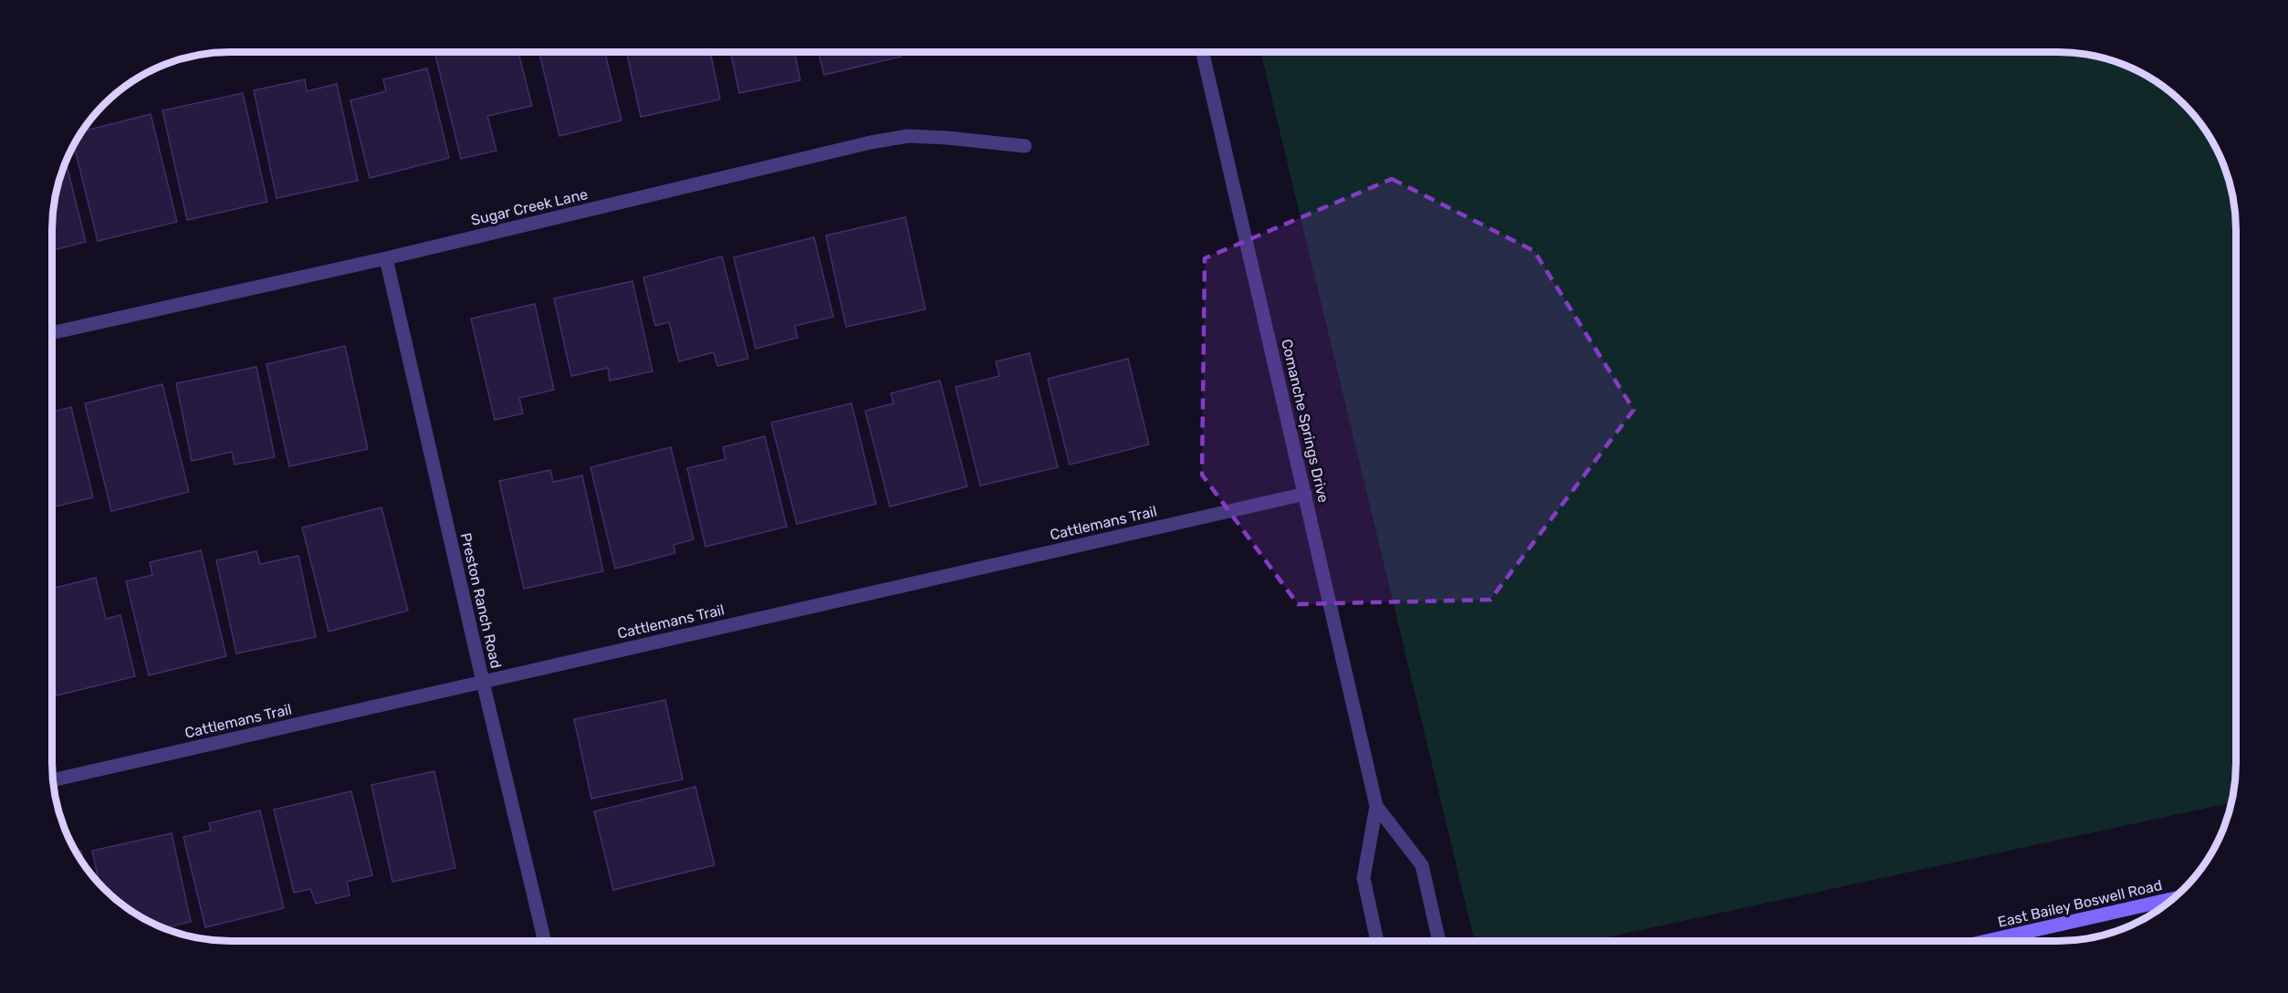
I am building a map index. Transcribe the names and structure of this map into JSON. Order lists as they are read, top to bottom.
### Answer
{
  "streets": {
    "main road": ["East Bailey Boswell Road"],
    "street": [
      "Sugar Creek Lane",
      "Comanche Springs Drive",
      "Cattlemans Trail",
      "Preston Ranch Road"
    ]
  },
  "crossings": [
    ["Sugar Creek Lane", "Preston Ranch Road"],
    ["Comanche Springs Drive", "Cattlemans Trail"],
    ["Cattlemans Trail", "Preston Ranch Road"]
  ]
}
